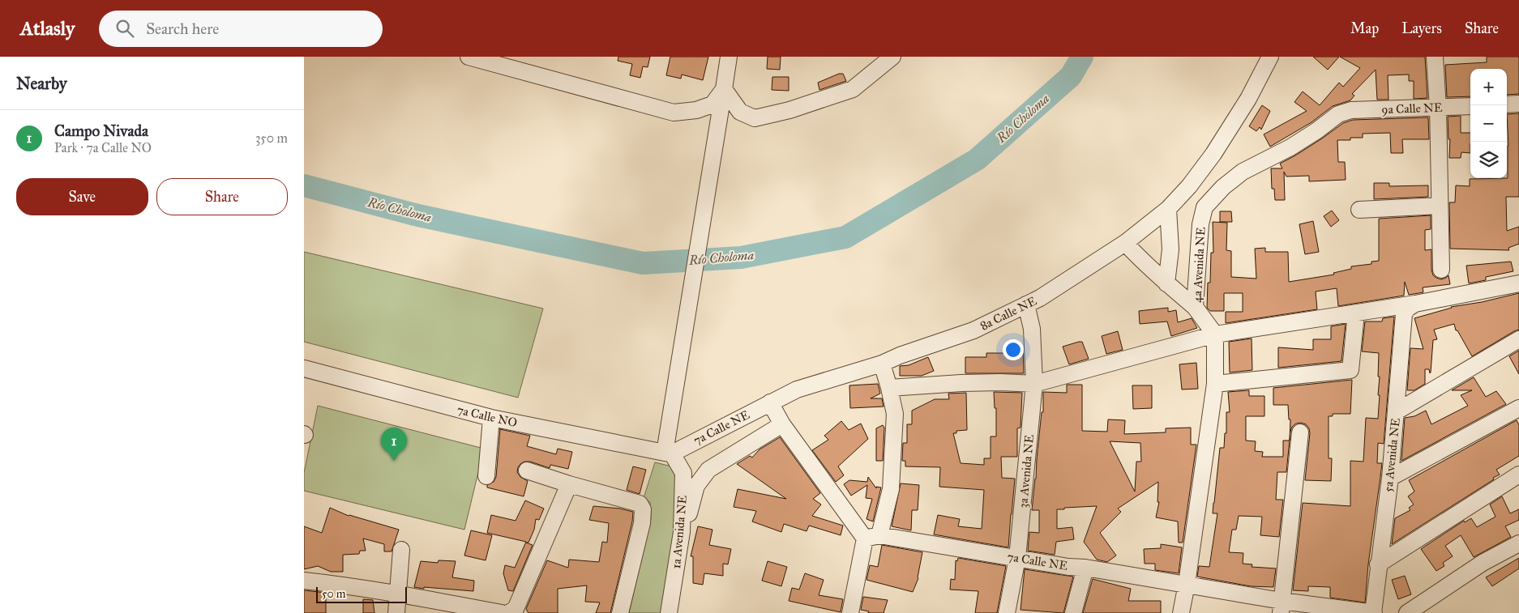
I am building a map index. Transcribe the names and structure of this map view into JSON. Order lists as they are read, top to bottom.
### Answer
{
  "streets": {
    "street": [
      "9a Calle NE",
      "4a Avenida NE",
      "8a Calle NE",
      "7a Calle NO",
      "7a Calle NE",
      "5a Avenida NE",
      "3a Avenida NE",
      "1a Avenida NE"
    ]
  },
  "crossings": [
    ["9a Calle NE", "4a Avenida NE"],
    ["8a Calle NE", "7a Calle NE"],
    ["8a Calle NE", "3a Avenida NE"],
    ["7a Calle NO", "7a Calle NE"],
    ["7a Calle NO", "1a Avenida NE"],
    ["7a Calle NE", "5a Avenida NE"],
    ["7a Calle NE", "3a Avenida NE"],
    ["7a Calle NE", "1a Avenida NE"]
  ],
  "water": ["Río Choloma"],
  "scale_bar": "50 m",
  "page": {
    "header": "Atlasly",
    "search": "Search here",
    "nav": ["Map", "Layers", "Share"],
    "heading": "Nearby",
    "map_buttons": ["+", "−"],
    "list": [
      {
        "mark": "1",
        "name": "Campo Nivada",
        "note": "Park · 7a Calle NO",
        "value": "350 m"
      }
    ],
    "buttons": ["Save", "Share"],
    "pins": "1",
    "scale": "50 m"
  }
}
